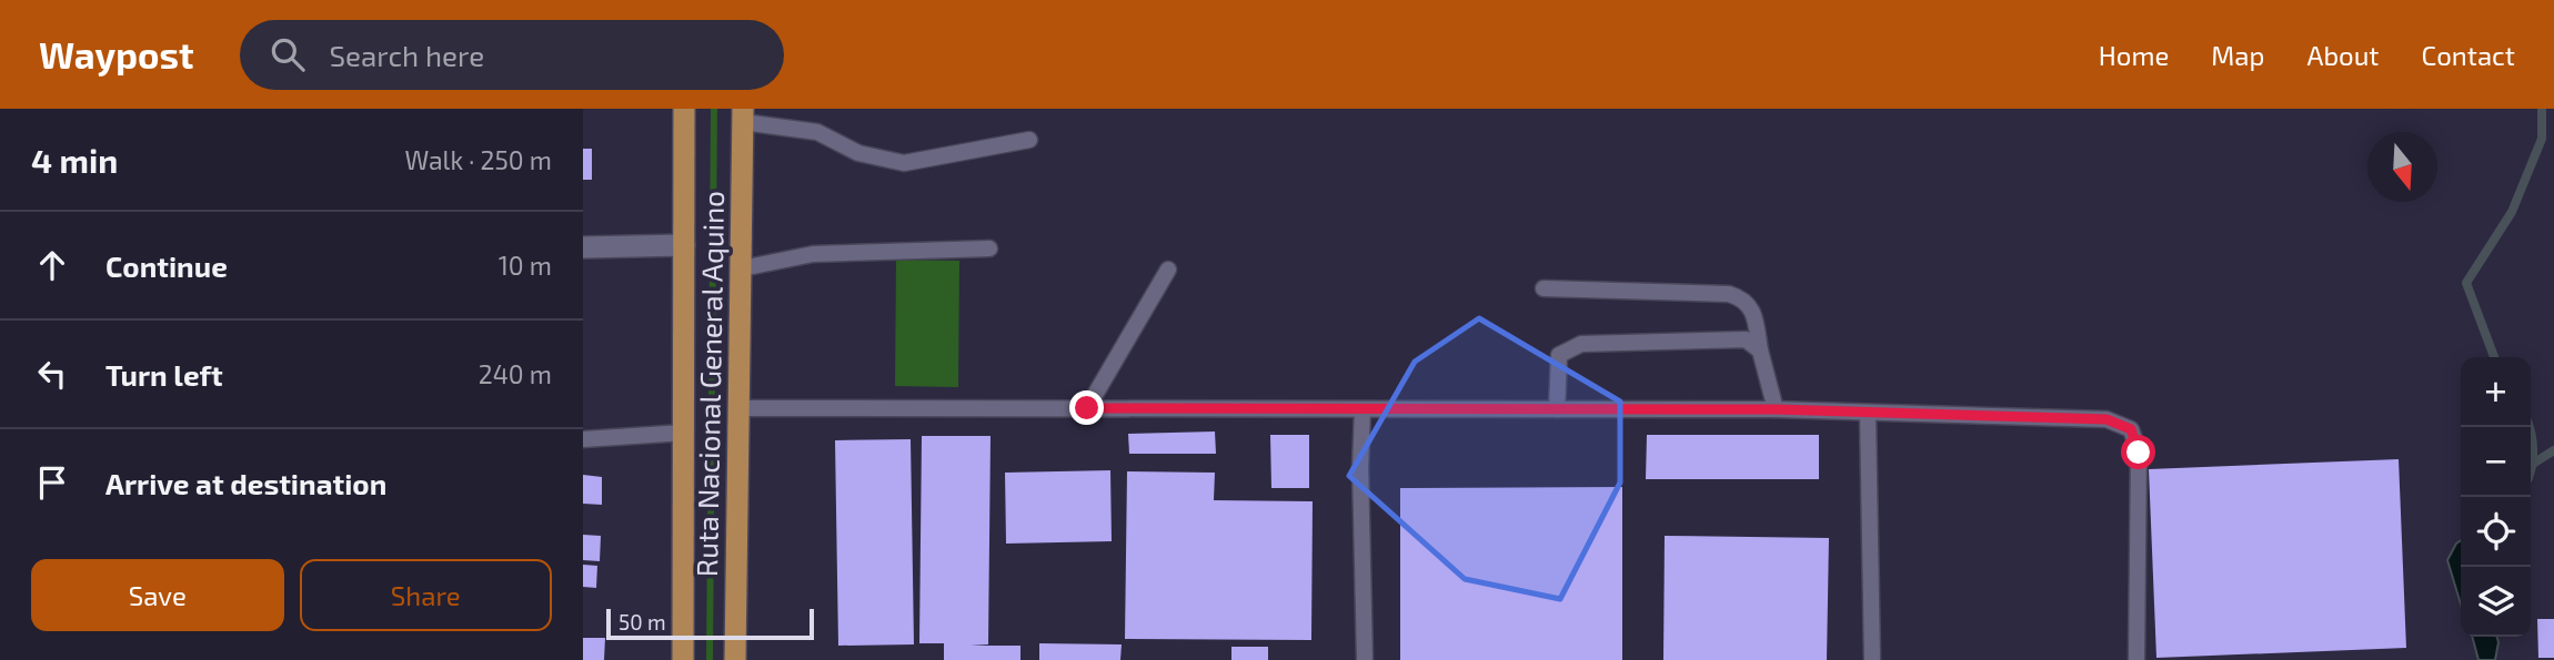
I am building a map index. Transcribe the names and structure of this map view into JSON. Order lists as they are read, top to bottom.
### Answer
{
  "streets": {
    "highway": ["Ruta Nacional General Aquino"]
  },
  "scale_bar": "50 m",
  "north": "bottom",
  "page": {
    "header": "Waypost",
    "search": "Search here",
    "nav": [
      "Home",
      "Map",
      "About",
      "Contact"
    ],
    "heading": ["4 min", "Walk · 250 m"],
    "list": [
      ["Continue", "10 m"],
      ["Turn left", "240 m"],
      "Arrive at destination"
    ],
    "map_buttons": ["+", "−"],
    "buttons": ["Save", "Share"],
    "scale": "50 m"
  }
}
